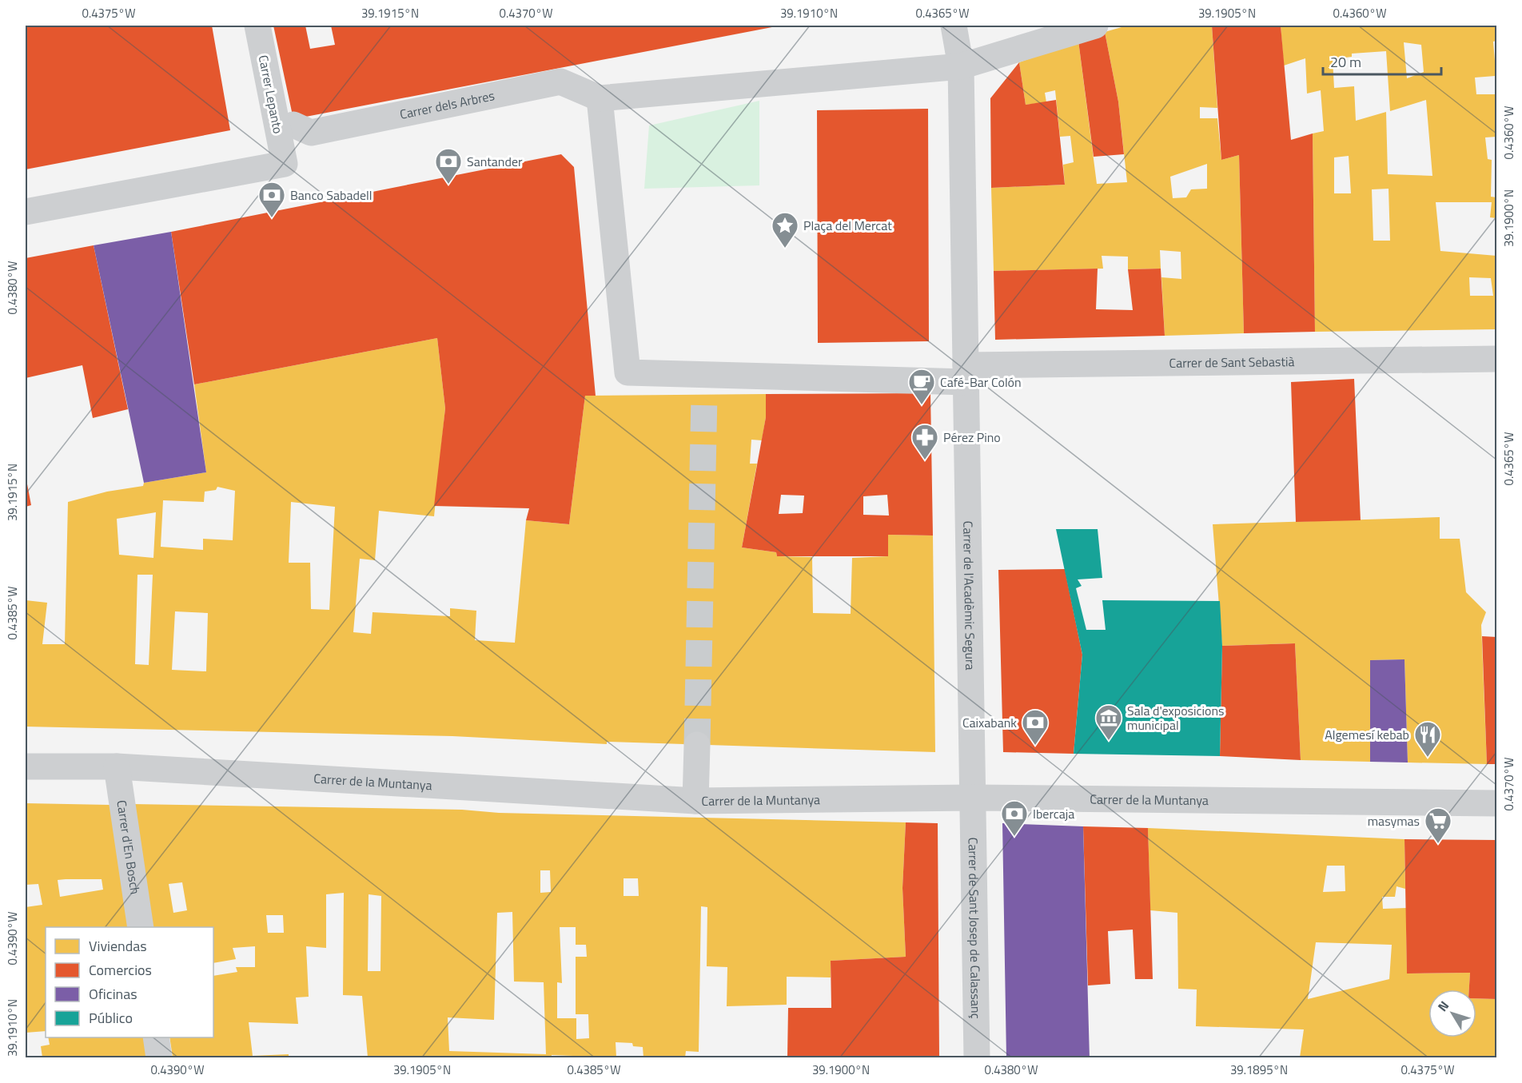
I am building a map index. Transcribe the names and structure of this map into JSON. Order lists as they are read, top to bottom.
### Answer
{
  "streets": {
    "street": [
      "Carrer Lepanto",
      "Carrer dels Arbres",
      "Carrer de Sant Sebastià",
      "Carrer de l'Acadèmic Segura",
      "Carrer de la Muntanya",
      "Carrer d'En Bosch",
      "Carrer de Sant Josep de Calassanç"
    ]
  },
  "crossings": [
    ["Carrer de Sant Sebastià", "Carrer de l'Acadèmic Segura"],
    ["Carrer de l'Acadèmic Segura", "Carrer de la Muntanya"],
    ["Carrer de l'Acadèmic Segura", "Carrer de Sant Josep de Calassanç"],
    ["Carrer de la Muntanya", "Carrer d'En Bosch"],
    ["Carrer de la Muntanya", "Carrer de Sant Josep de Calassanç"]
  ],
  "places": {
    "bank": [
      "Santander",
      "Banco Sabadell",
      "Caixabank",
      "Ibercaja"
    ],
    "place": ["Plaça del Mercat"],
    "cafe": ["Café-Bar Colón"],
    "pharmacy": ["Pérez Pino"],
    "museum": ["Sala d'exposicions municipal"],
    "restaurant": ["Algemesí kebab"],
    "supermarket": ["masymas"]
  },
  "legend": [
    "Viviendas",
    "Comercios",
    "Oficinas",
    "Público"
  ],
  "scale_bar": "20 m",
  "north": "top left",
  "coordinates": [
    "0.4375°W",
    "39.1915°N",
    "0.4370°W",
    "39.1910°N",
    "0.4365°W",
    "39.1905°N",
    "0.4360°W",
    "39.1900°N",
    "0.4380°W",
    "0.4385°W",
    "0.4390°W",
    "39.1895°N"
  ]
}
